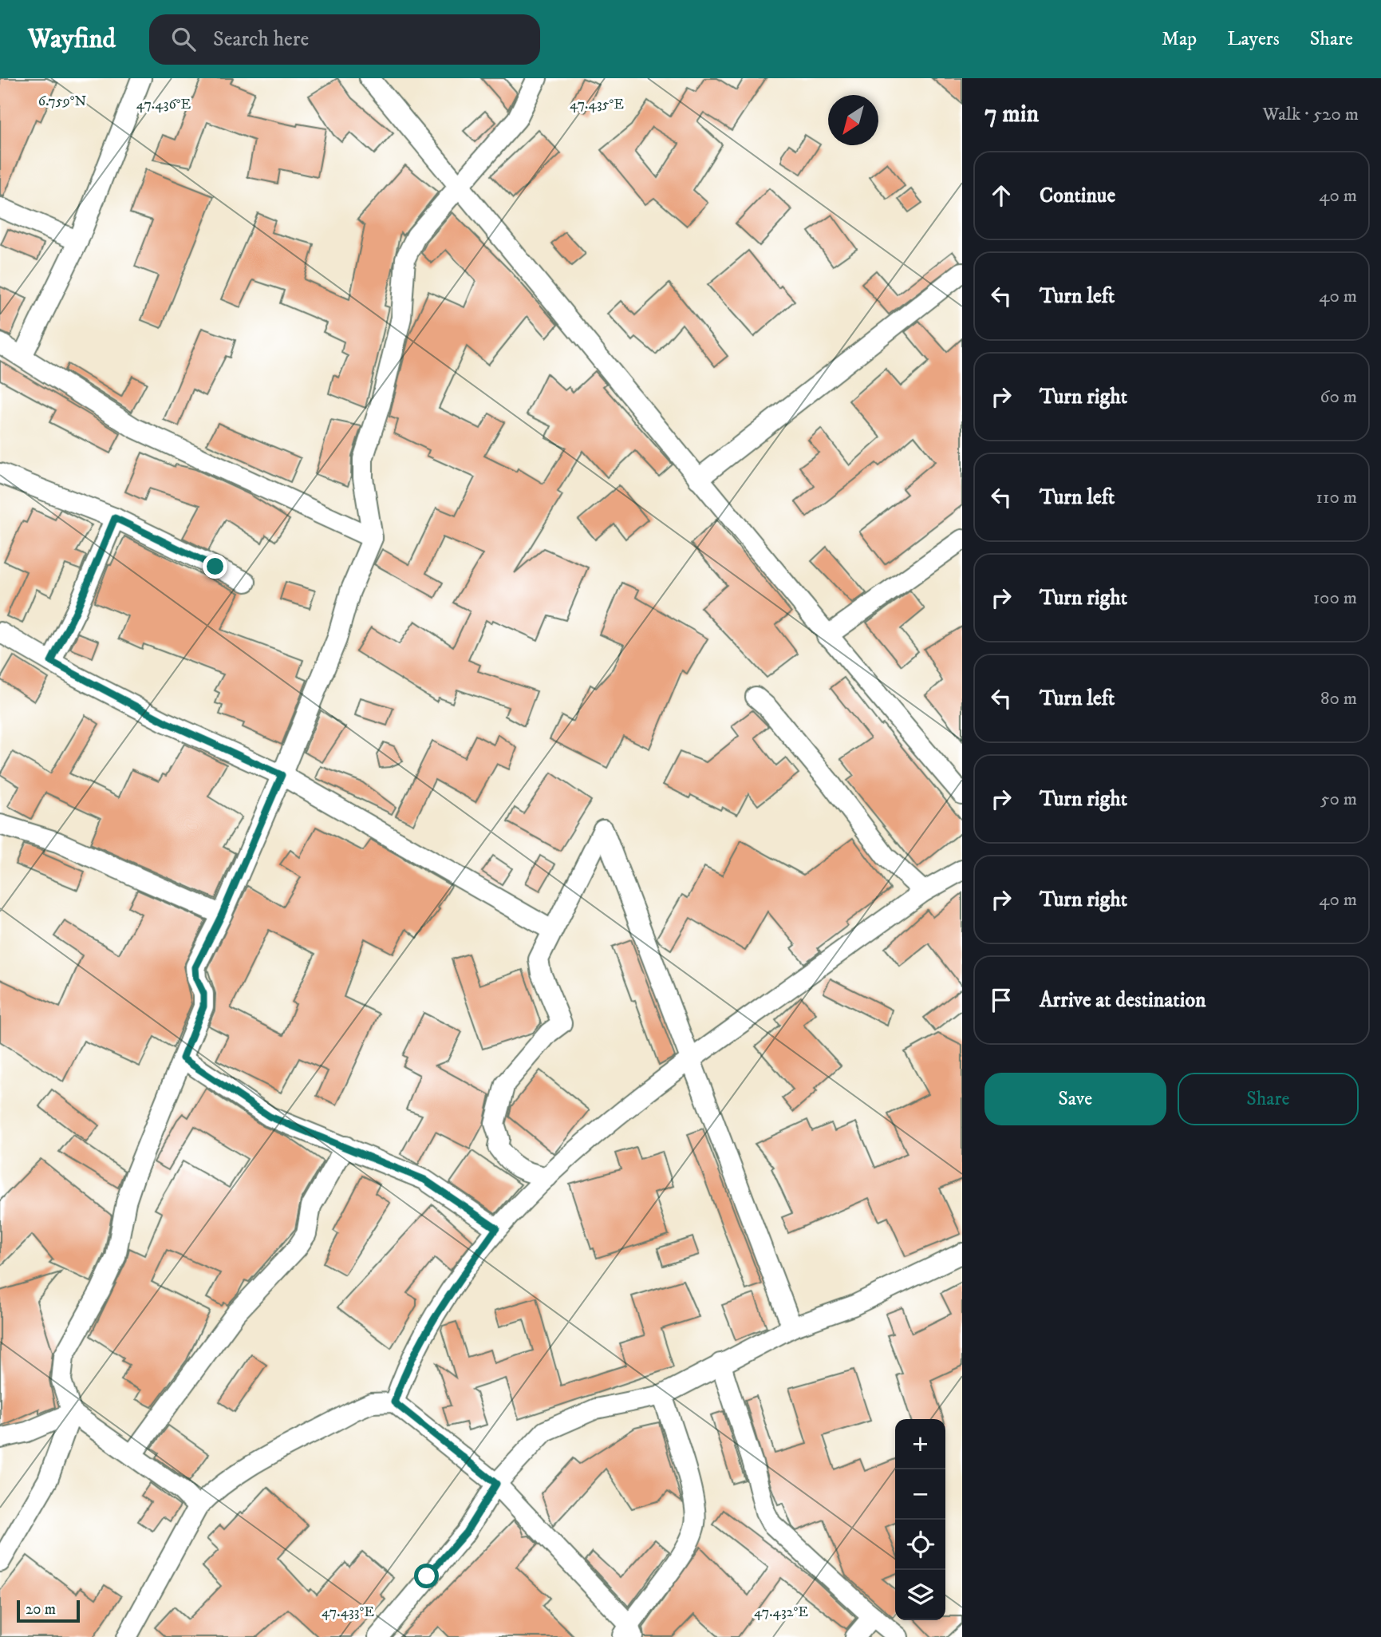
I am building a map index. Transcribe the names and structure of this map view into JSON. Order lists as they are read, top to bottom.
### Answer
{
  "scale_bar": "20 m",
  "north": "bottom left",
  "page": {
    "header": "Wayfind",
    "search": "Search here",
    "nav": ["Map", "Layers", "Share"],
    "heading": ["7 min", "Walk · 520 m"],
    "list": [
      ["Continue", "40 m"],
      ["Turn left", "40 m"],
      ["Turn right", "60 m"],
      ["Turn left", "110 m"],
      ["Turn right", "100 m"],
      ["Turn left", "80 m"],
      ["Turn right", "50 m"],
      ["Turn right", "40 m"],
      "Arrive at destination"
    ],
    "buttons": ["Save", "Share"],
    "map_buttons": ["+", "−"],
    "scale": "20 m"
  },
  "coordinates": [
    "6.759°N",
    "47.435°E",
    "47.436°E",
    "47.433°E",
    "47.432°E"
  ]
}
